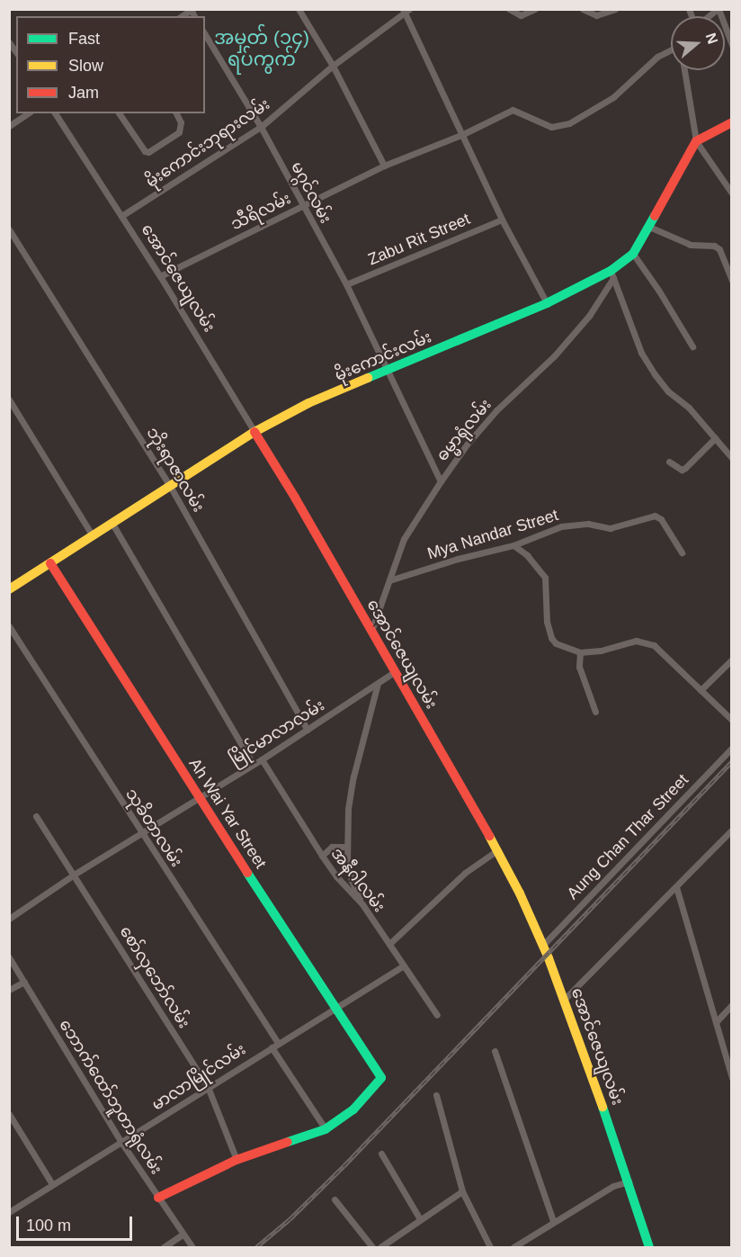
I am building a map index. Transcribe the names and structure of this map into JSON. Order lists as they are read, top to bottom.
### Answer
{
  "streets": {
    "main road": ["အောင်ဇေယျလမ်း", "မိုးကောင်းလမ်း", "Ah Wai Yar Street"],
    "street": [
      "မိုးကောင်းဘုရားလမ်း",
      "မဂ္ဂင်လမ်း",
      "သီရိလမ်း",
      "Zabu Rit Street",
      "ဓမ္မာရုံလမ်း",
      "ဘိုးရာဇာလမ်း",
      "Mya Nandar Street",
      "မြိုင်မာလာလမ်း",
      "သုခိတာလမ်း",
      "Aung Chan Thar Street",
      "အနီဂါလမ်း",
      "စော်လှဘော်လမ်း",
      "မာလာမြိုင်လမ်း",
      "ဘောက်ထော်ဘူတာရုံလမ်း"
    ]
  },
  "crossings": [
    ["မိုးကောင်းဘုရားလမ်း", "မဂ္ဂင်လမ်း"],
    ["မိုးကောင်းဘုရားလမ်း", "အောင်ဇေယျလမ်း"],
    ["မဂ္ဂင်လမ်း", "သီရိလမ်း"],
    ["မဂ္ဂင်လမ်း", "Zabu Rit Street"],
    ["မဂ္ဂင်လမ်း", "မိုးကောင်းလမ်း"],
    ["မဂ္ဂင်လမ်း", "ဓမ္မာရုံလမ်း"],
    ["သီရိလမ်း", "အောင်ဇေယျလမ်း"],
    ["အောင်ဇေယျလမ်း", "မိုးကောင်းလမ်း"],
    ["အောင်ဇေယျလမ်း", "ဓမ္မာရုံလမ်း"],
    ["အောင်ဇေယျလမ်း", "မြိုင်မာလာလမ်း"],
    ["အောင်ဇေယျလမ်း", "Aung Chan Thar Street"],
    ["မိုးကောင်းလမ်း", "ဓမ္မာရုံလမ်း"],
    ["မိုးကောင်းလမ်း", "ဘိုးရာဇာလမ်း"],
    ["မိုးကောင်းလမ်း", "Ah Wai Yar Street"],
    ["ဓမ္မာရုံလမ်း", "Mya Nandar Street"],
    ["ဘိုးရာဇာလမ်း", "မြိုင်မာလာလမ်း"],
    ["မြိုင်မာလာလမ်း", "Ah Wai Yar Street"],
    ["မြိုင်မာလာလမ်း", "သုခိတာလမ်း"],
    ["မြိုင်မာလာလမ်း", "အနီဂါလမ်း"],
    ["မြိုင်မာလာလမ်း", "စော်လှဘော်လမ်း"],
    ["Ah Wai Yar Street", "သုခိတာလမ်း"],
    ["Ah Wai Yar Street", "မာလာမြိုင်လမ်း"],
    ["သုခိတာလမ်း", "မာလာမြိုင်လမ်း"],
    ["အနီဂါလမ်း", "မာလာမြိုင်လမ်း"],
    ["စော်လှဘော်လမ်း", "မာလာမြိုင်လမ်း"],
    ["မာလာမြိုင်လမ်း", "ဘောက်ထော်ဘူတာရုံလမ်း"]
  ],
  "districts": ["အမှတ် (၁၄) ရပ်ကွက်"],
  "legend": ["Fast", "Slow", "Jam"],
  "scale_bar": "100 m",
  "north": "right"
}
